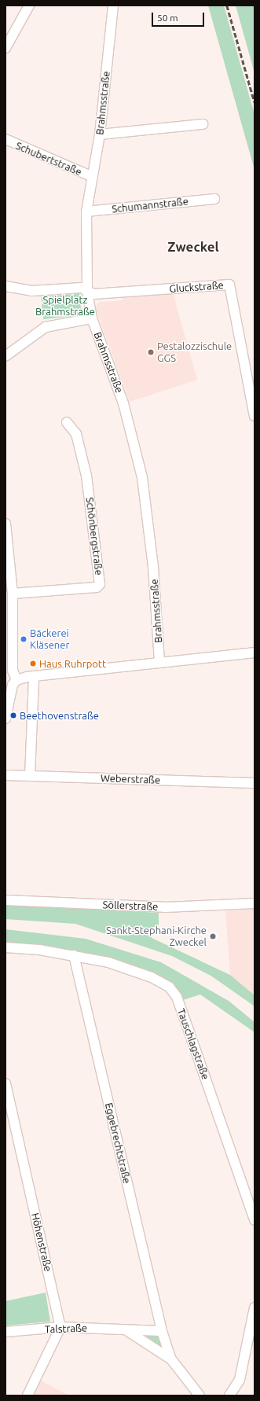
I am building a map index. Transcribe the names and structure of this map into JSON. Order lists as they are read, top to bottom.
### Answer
{
  "streets": {
    "street": [
      "Brahmsstraße",
      "Schubertstraße",
      "Schumannstraße",
      "Gluckstraße",
      "Schönbergstraße",
      "Weberstraße",
      "Söllerstraße",
      "Tauschlagstraße",
      "Eggebrechtstraße",
      "Höhenstraße",
      "Talstraße"
    ]
  },
  "crossings": [
    ["Brahmsstraße", "Schubertstraße"],
    ["Brahmsstraße", "Schumannstraße"],
    ["Brahmsstraße", "Gluckstraße"],
    ["Tauschlagstraße", "Eggebrechtstraße"],
    ["Eggebrechtstraße", "Talstraße"],
    ["Höhenstraße", "Talstraße"]
  ],
  "districts": ["Zweckel"],
  "parks": ["Spielplatz Brahmstraße"],
  "places": [
    "Pestalozzischule GGS",
    "Bäckerei Kläsener",
    "Haus Ruhrpott",
    "Beethovenstraße",
    "Sankt-Stephani-Kirche Zweckel"
  ],
  "scale_bar": "50 m"
}
